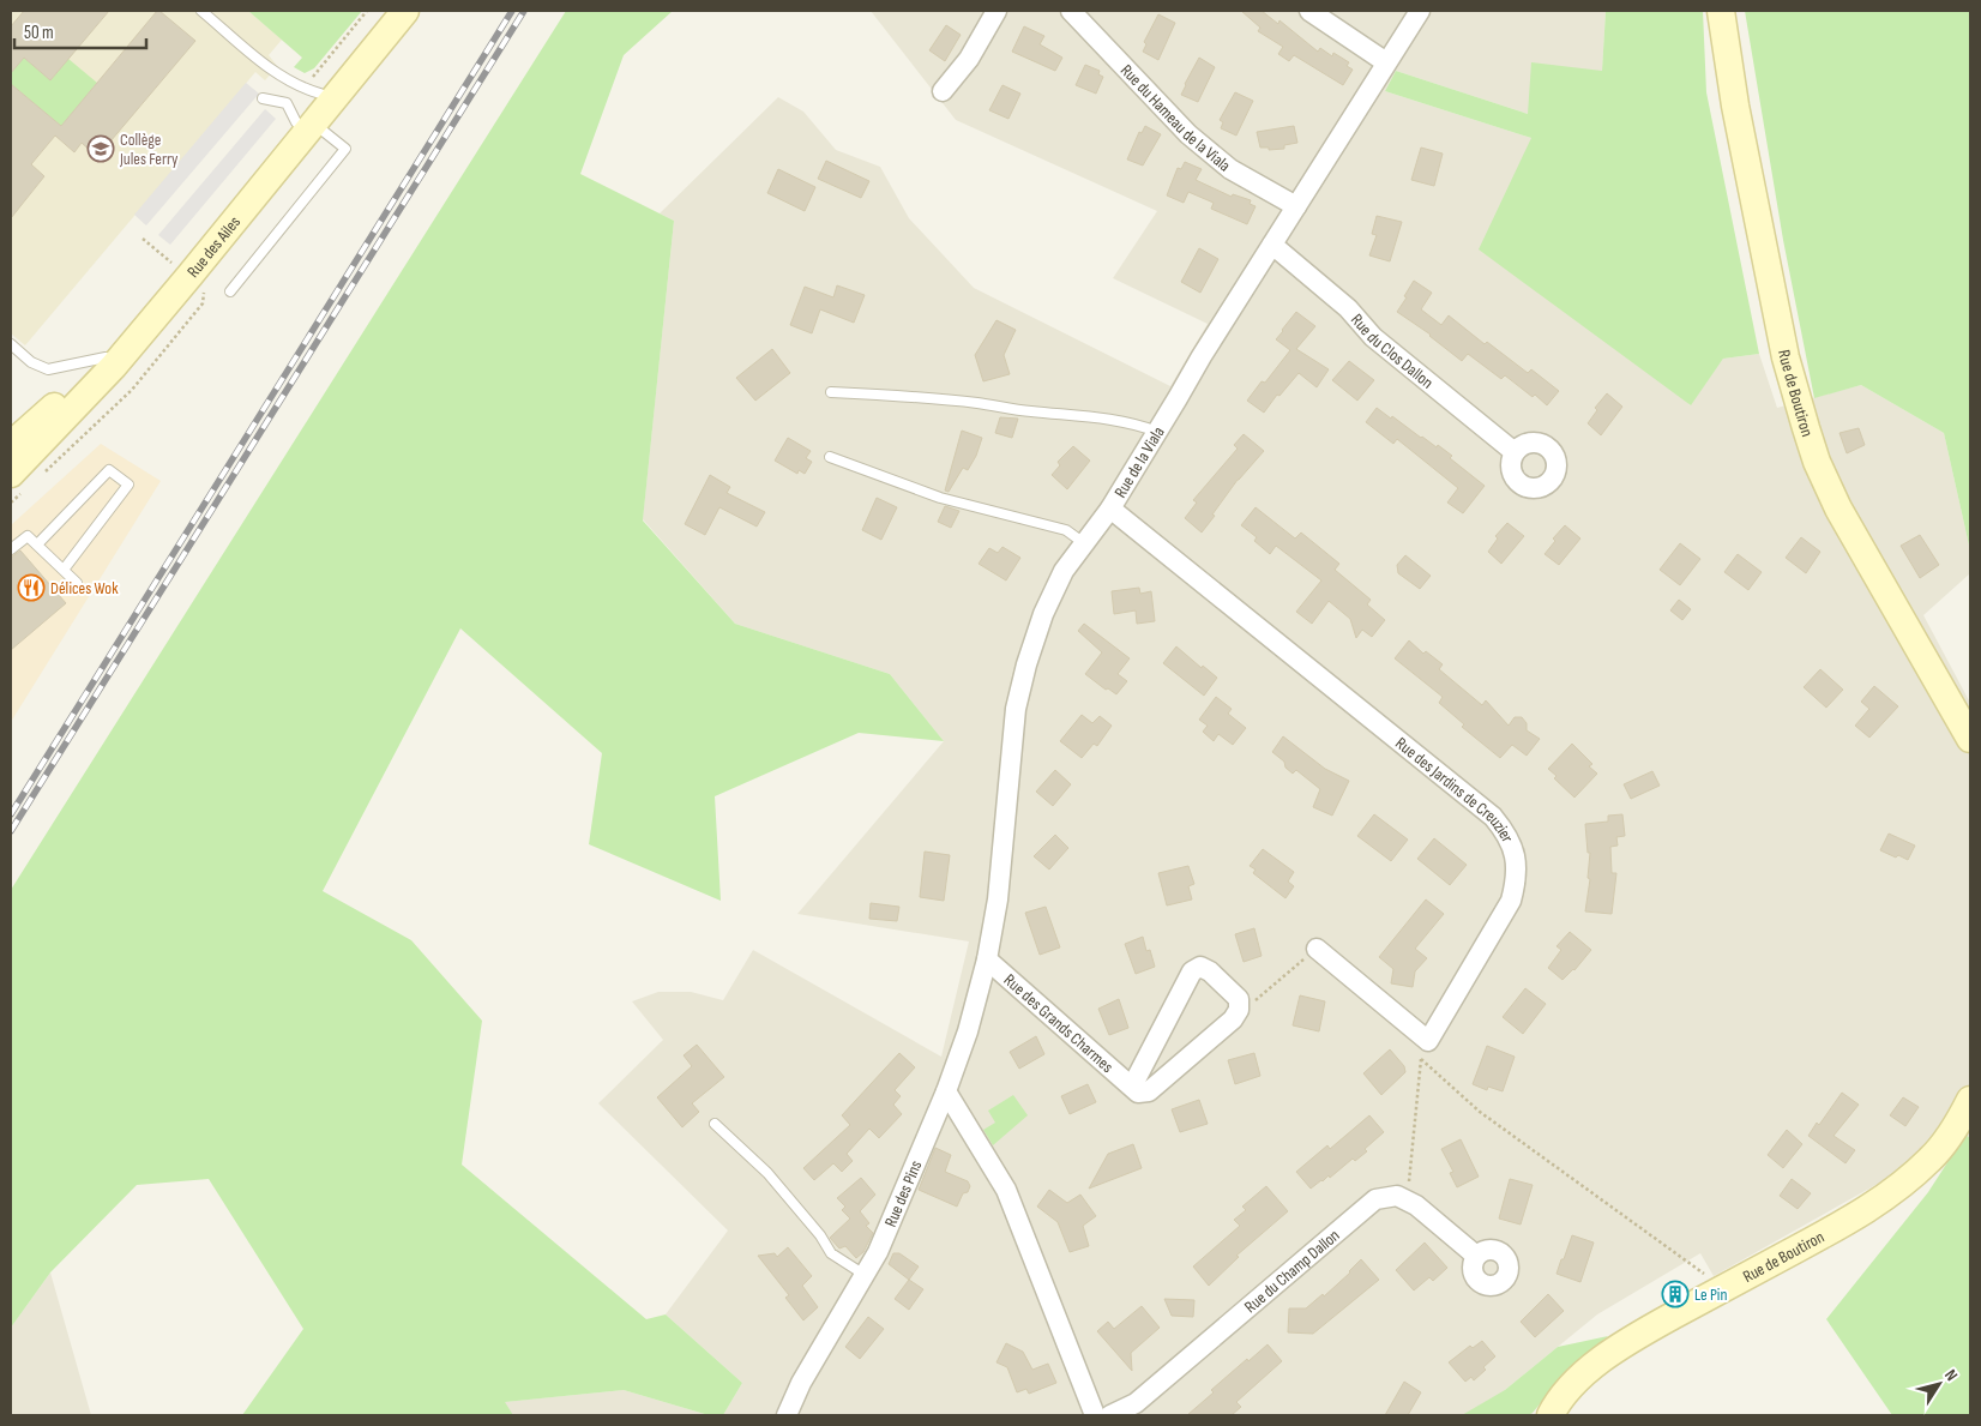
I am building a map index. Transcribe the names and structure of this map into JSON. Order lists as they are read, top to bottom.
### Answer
{
  "streets": {
    "main road": ["Rue des Ailes", "Rue de Boutiron"],
    "street": [
      "Rue du Hameau de la Viala",
      "Rue du Clos Dallon",
      "Rue de la Viala",
      "Rue des Jardins de Creuzier",
      "Rue des Grands Charmes",
      "Rue des Pins",
      "Rue du Champ Dallon"
    ]
  },
  "crossings": [
    ["Rue du Hameau de la Viala", "Rue de la Viala"],
    ["Rue du Clos Dallon", "Rue de la Viala"],
    ["Rue de la Viala", "Rue des Jardins de Creuzier"],
    ["Rue de la Viala", "Rue des Grands Charmes"],
    ["Rue de la Viala", "Rue des Pins"],
    ["Rue des Grands Charmes", "Rue des Pins"]
  ],
  "places": {
    "school or university": ["Collège Jules Ferry"],
    "restaurant": ["Délices Wok"],
    "building": ["Le Pin"]
  },
  "scale_bar": "50 m",
  "north": "top right"
}
